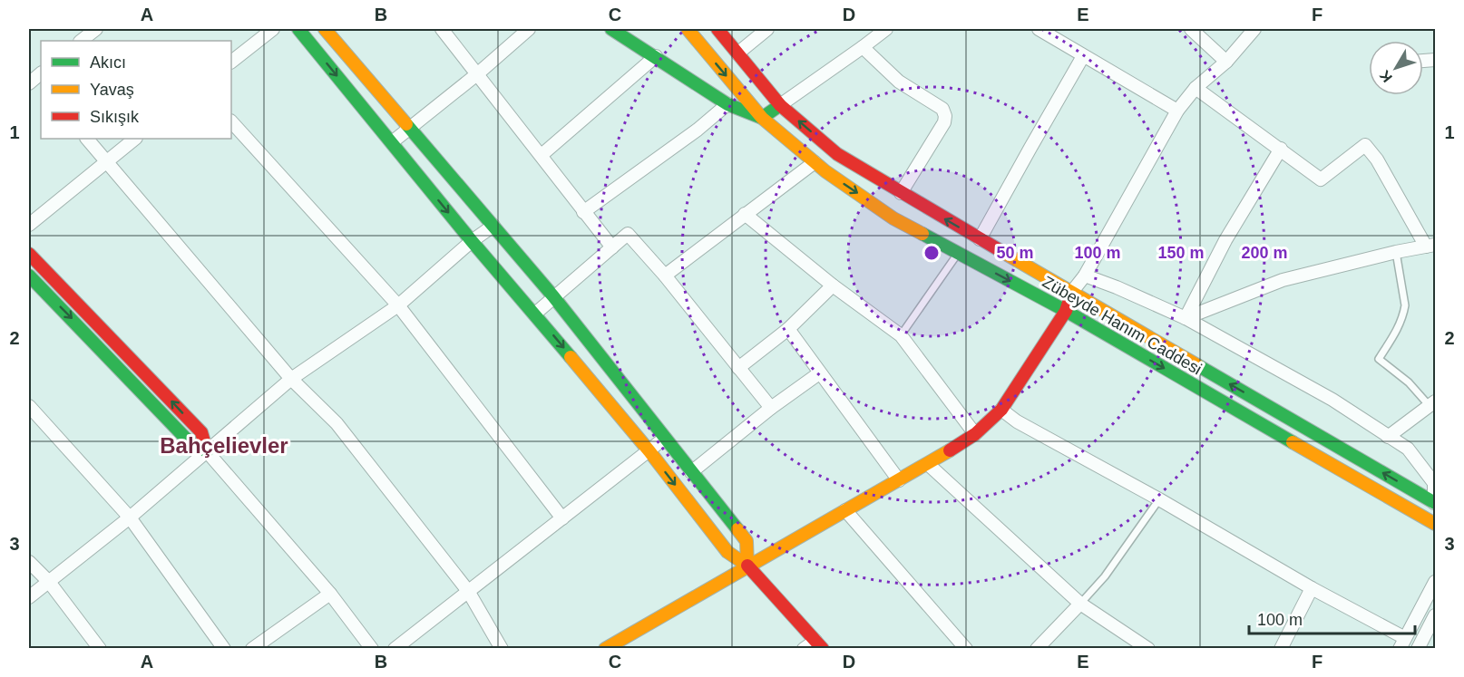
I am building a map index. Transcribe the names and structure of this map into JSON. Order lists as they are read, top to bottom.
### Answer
{
  "streets": {
    "street": ["Zübeyde Hanım Caddesi"]
  },
  "districts": ["Bahçelievler"],
  "legend": ["Akıcı", "Yavaş", "Sıkışık"],
  "scale_bar": "100 m",
  "north": "bottom left",
  "grid": {
    "columns": [
      "A",
      "B",
      "C",
      "D",
      "E",
      "F"
    ],
    "rows": ["1", "2", "3"]
  },
  "rings": [
    "50 m",
    "100 m",
    "150 m",
    "200 m"
  ]
}
